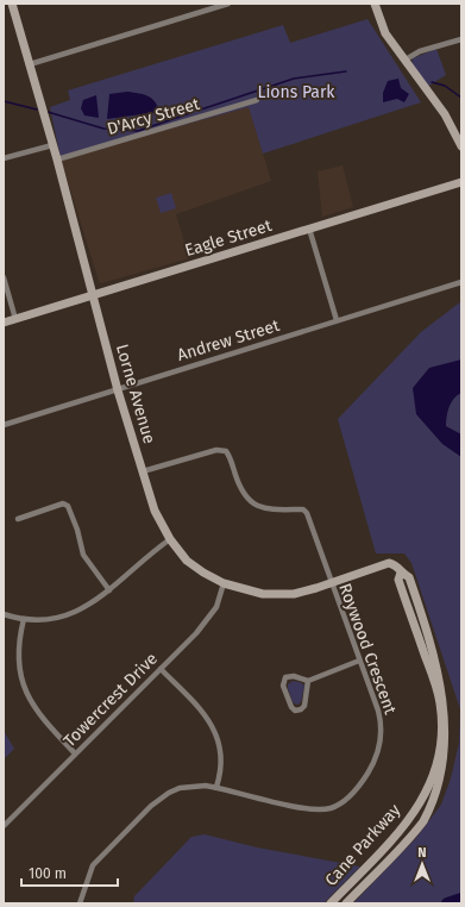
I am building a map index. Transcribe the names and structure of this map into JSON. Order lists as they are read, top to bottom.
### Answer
{
  "streets": {
    "main road": ["Eagle Street", "Lorne Avenue", "Cane Parkway"],
    "street": [
      "D'Arcy Street",
      "Andrew Street",
      "Roywood Crescent",
      "Towercrest Drive"
    ]
  },
  "crossings": [
    ["D'Arcy Street", "Lorne Avenue"],
    ["Eagle Street", "Lorne Avenue"],
    ["Andrew Street", "Lorne Avenue"],
    ["Lorne Avenue", "Roywood Crescent"],
    ["Lorne Avenue", "Towercrest Drive"],
    ["Lorne Avenue", "Cane Parkway"]
  ],
  "parks": ["Lions Park"],
  "scale_bar": "100 m",
  "north": "top"
}
